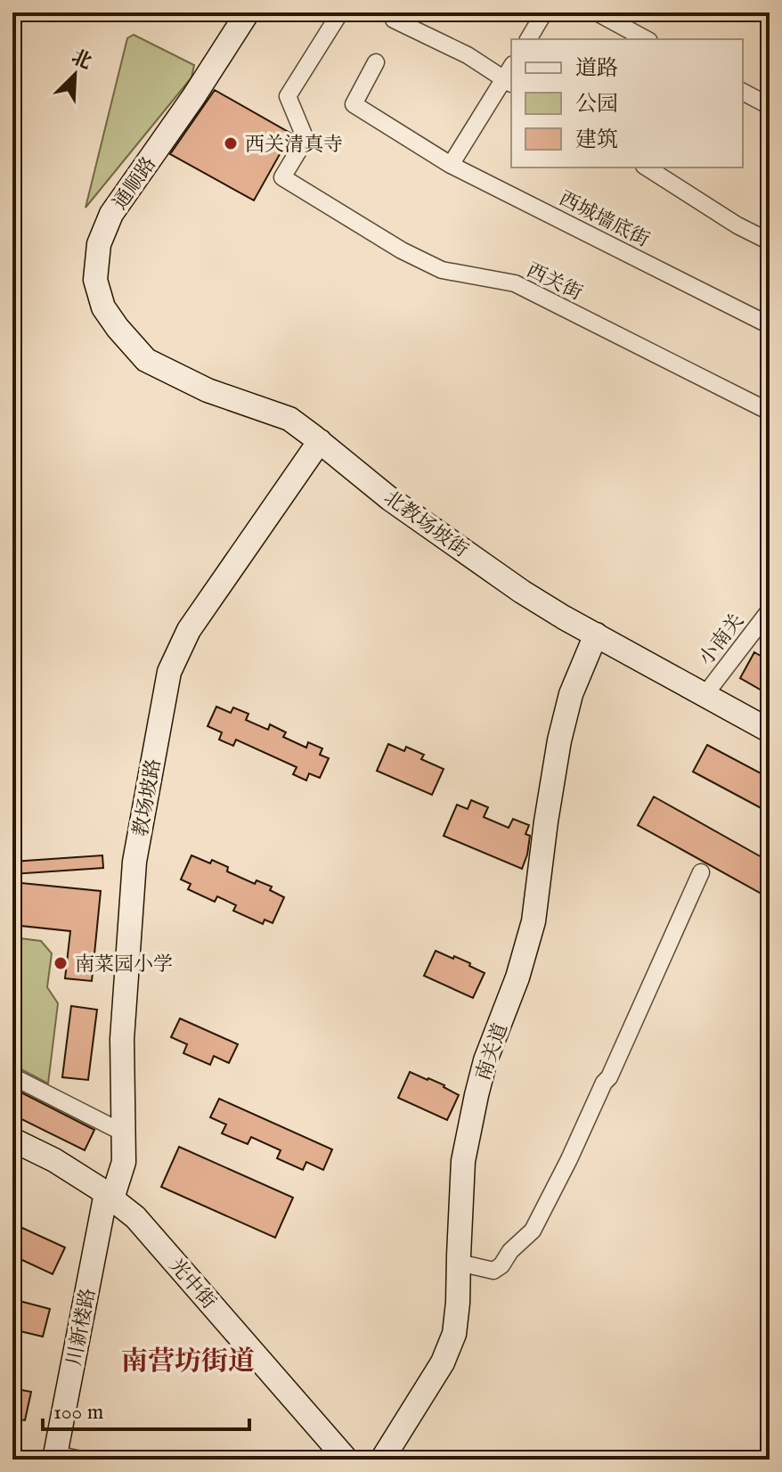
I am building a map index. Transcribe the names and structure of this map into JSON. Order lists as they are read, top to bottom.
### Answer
{
  "streets": {
    "street": [
      "通顺路",
      "西城墙底街",
      "西关街",
      "北教场坡街",
      "小南关",
      "教场坡路",
      "南关道",
      "光中街",
      "川新楼路"
    ]
  },
  "crossings": [
    ["通顺路", "北教场坡街"],
    ["北教场坡街", "小南关"],
    ["北教场坡街", "教场坡路"],
    ["北教场坡街", "南关道"],
    ["教场坡路", "光中街"],
    ["教场坡路", "川新楼路"],
    ["光中街", "川新楼路"]
  ],
  "districts": ["南营坊街道"],
  "places": ["西关清真寺", "南菜园小学"],
  "legend": ["道路", "公园", "建筑"],
  "scale_bar": "100 m",
  "north": "top right"
}
